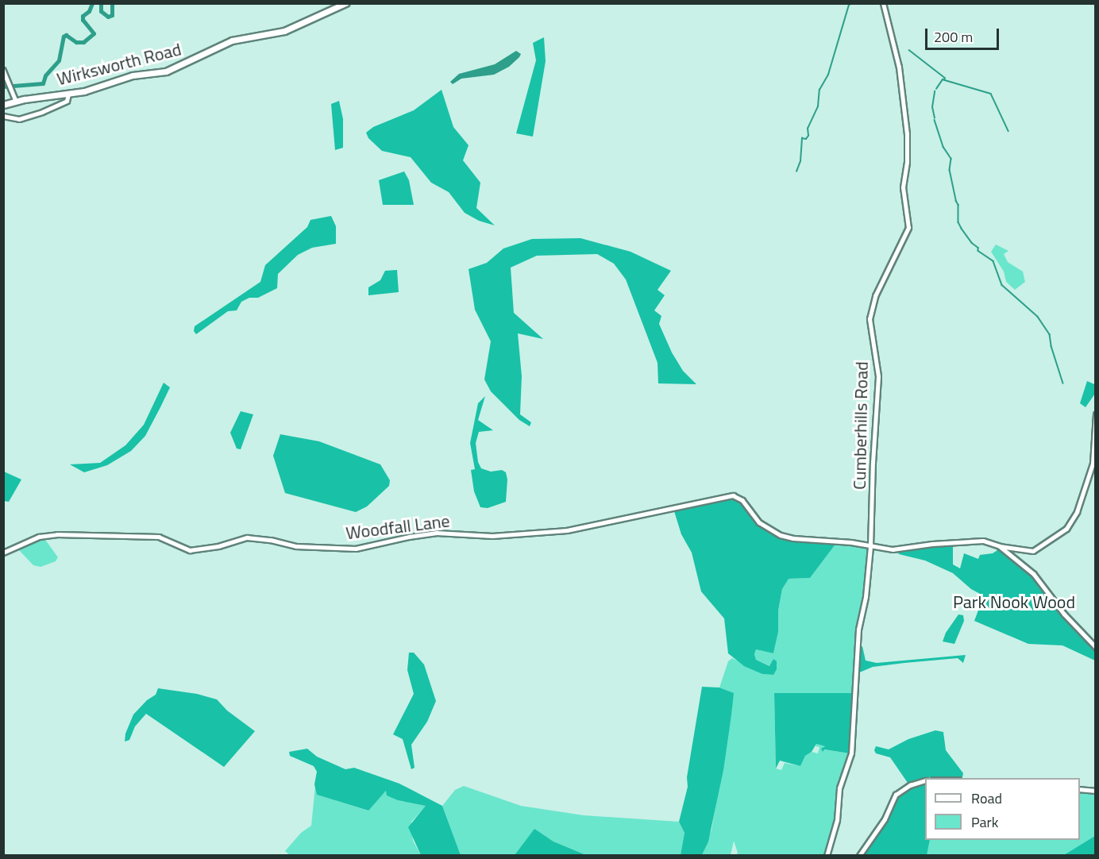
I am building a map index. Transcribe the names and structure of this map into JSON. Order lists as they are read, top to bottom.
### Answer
{
  "streets": {
    "main road": ["Wirksworth Road"],
    "street": ["Cumberhills Road", "Woodfall Lane"]
  },
  "crossings": [
    ["Cumberhills Road", "Woodfall Lane"]
  ],
  "parks": ["Park Nook Wood"],
  "legend": ["Road", "Park"],
  "scale_bar": "200 m"
}
